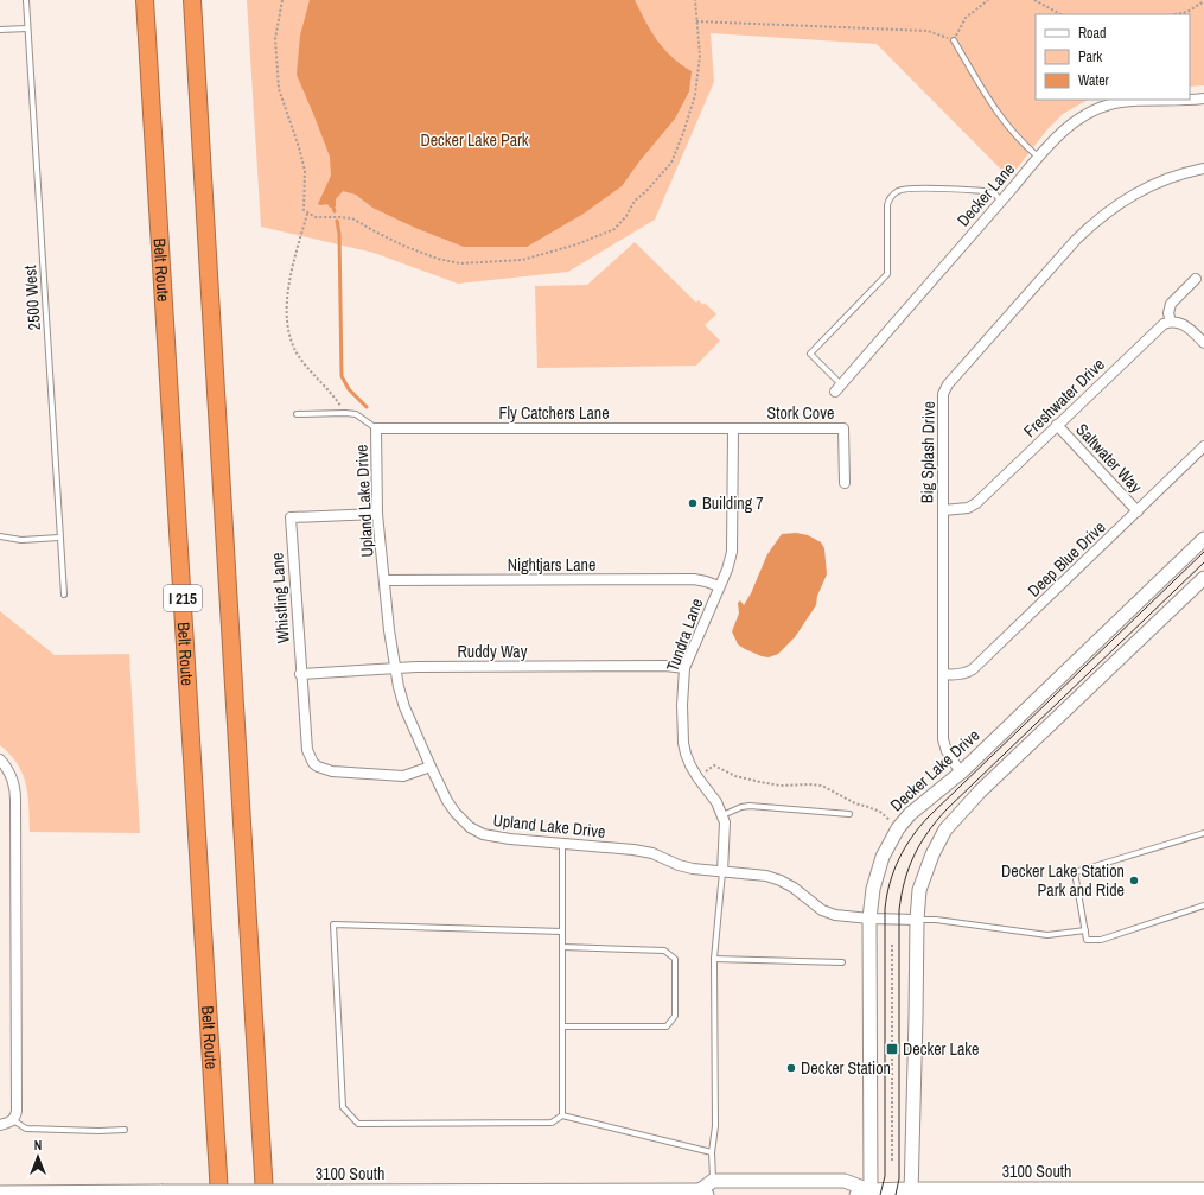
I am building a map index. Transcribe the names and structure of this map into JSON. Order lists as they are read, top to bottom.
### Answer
{
  "streets": {
    "highway": ["Belt Route", "I 215"],
    "street": [
      "Decker Lane",
      "Freshwater Drive",
      "Fly Catchers Lane",
      "Stork Cove",
      "Big Splash Drive",
      "Saltwater Way",
      "Upland Lake Drive",
      "Deep Blue Drive",
      "Nightjars Lane",
      "Whistling Lane",
      "Tundra Lane",
      "Ruddy Way",
      "Decker Lake Drive",
      "3100 South"
    ],
    "lane": ["2500 West"]
  },
  "crossings": [
    ["Freshwater Drive", "Big Splash Drive"],
    ["Freshwater Drive", "Saltwater Way"],
    ["Fly Catchers Lane", "Stork Cove"],
    ["Fly Catchers Lane", "Upland Lake Drive"],
    ["Fly Catchers Lane", "Tundra Lane"],
    ["Stork Cove", "Tundra Lane"],
    ["Big Splash Drive", "Deep Blue Drive"],
    ["Big Splash Drive", "Decker Lake Drive"],
    ["Saltwater Way", "Deep Blue Drive"],
    ["Upland Lake Drive", "Nightjars Lane"],
    ["Upland Lake Drive", "Whistling Lane"],
    ["Upland Lake Drive", "Tundra Lane"],
    ["Upland Lake Drive", "Ruddy Way"],
    ["Upland Lake Drive", "Decker Lake Drive"],
    ["Nightjars Lane", "Tundra Lane"],
    ["Whistling Lane", "Ruddy Way"],
    ["Tundra Lane", "Ruddy Way"],
    ["Decker Lake Drive", "3100 South"]
  ],
  "parks": ["Decker Lake Park"],
  "places": {
    "other": ["Building 7", "Decker Lake Station Park and Ride", "Decker Station"],
    "transit": ["Decker Lake"]
  },
  "legend": ["Road", "Park", "Water"],
  "north": "top"
}
